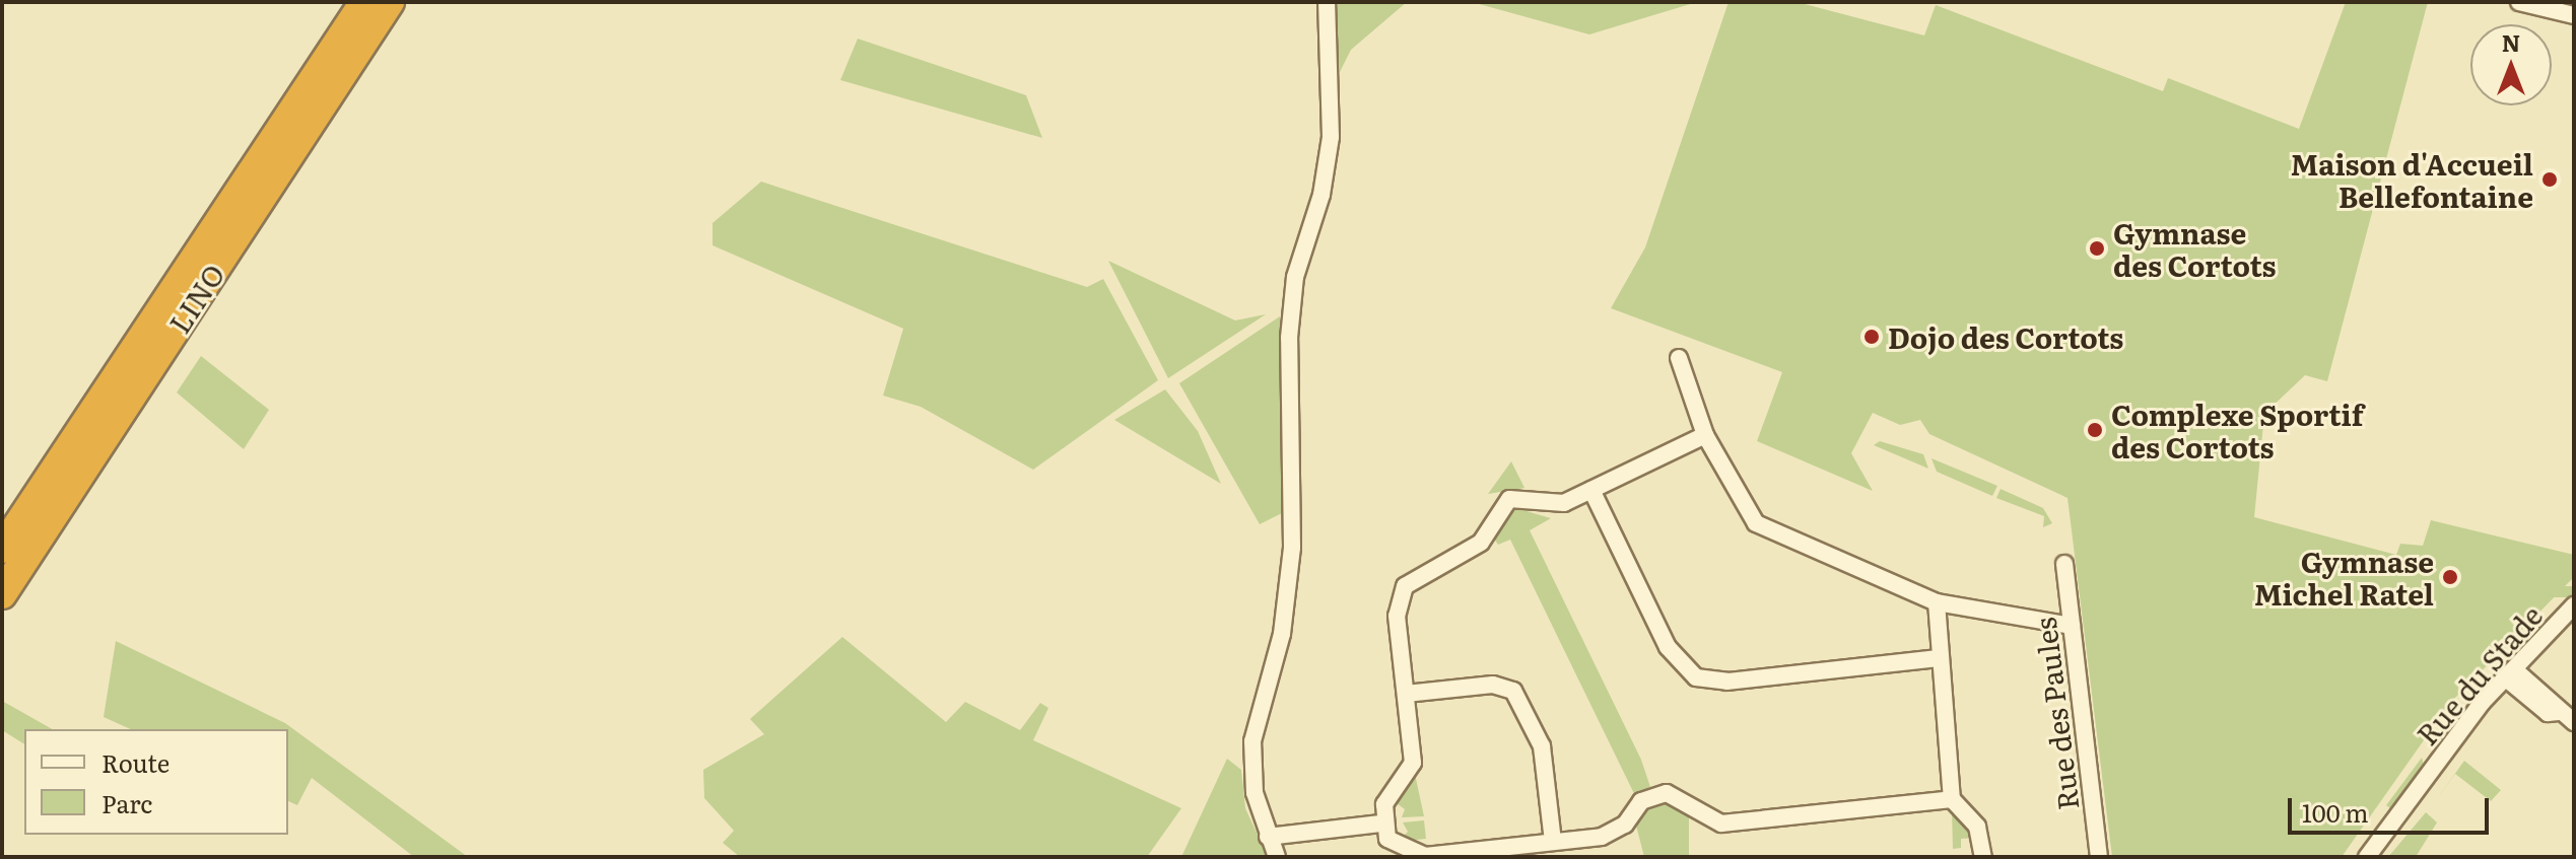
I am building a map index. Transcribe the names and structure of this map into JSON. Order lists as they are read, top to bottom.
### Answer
{
  "streets": {
    "highway": ["LINO"],
    "street": ["Rue du Stade", "Rue des Paules"]
  },
  "places": [
    "Maison d'Accueil Bellefontaine",
    "Gymnase des Cortots",
    "Dojo des Cortots",
    "Complexe Sportif des Cortots",
    "Gymnase Michel Ratel"
  ],
  "legend": ["Route", "Parc"],
  "scale_bar": "100 m",
  "north": "top"
}
